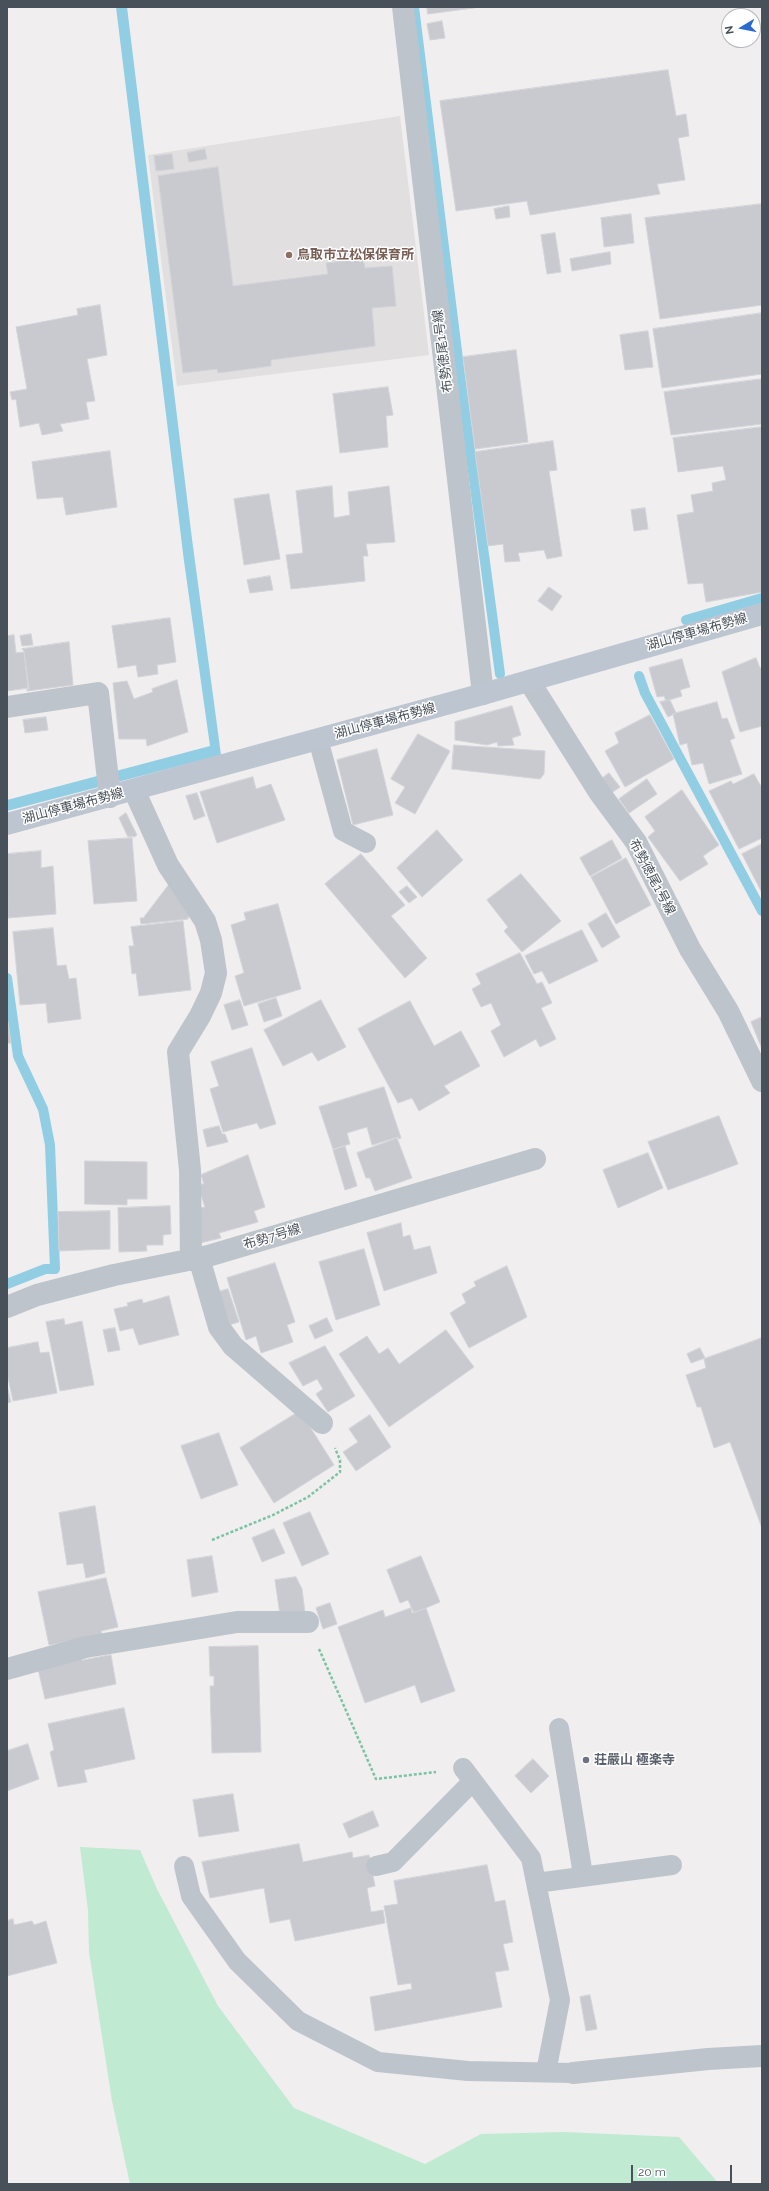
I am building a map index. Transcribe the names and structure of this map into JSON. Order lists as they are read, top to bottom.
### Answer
{
  "streets": {
    "main road": ["湖山停車場布勢線"],
    "street": ["布勢徳尾1号線", "布勢7号線"]
  },
  "crossings": [
    ["布勢徳尾1号線", "湖山停車場布勢線"]
  ],
  "places": ["鳥取市立松保保育所", "荘嚴山 極楽寺"],
  "scale_bar": "20 m",
  "north": "left"
}
